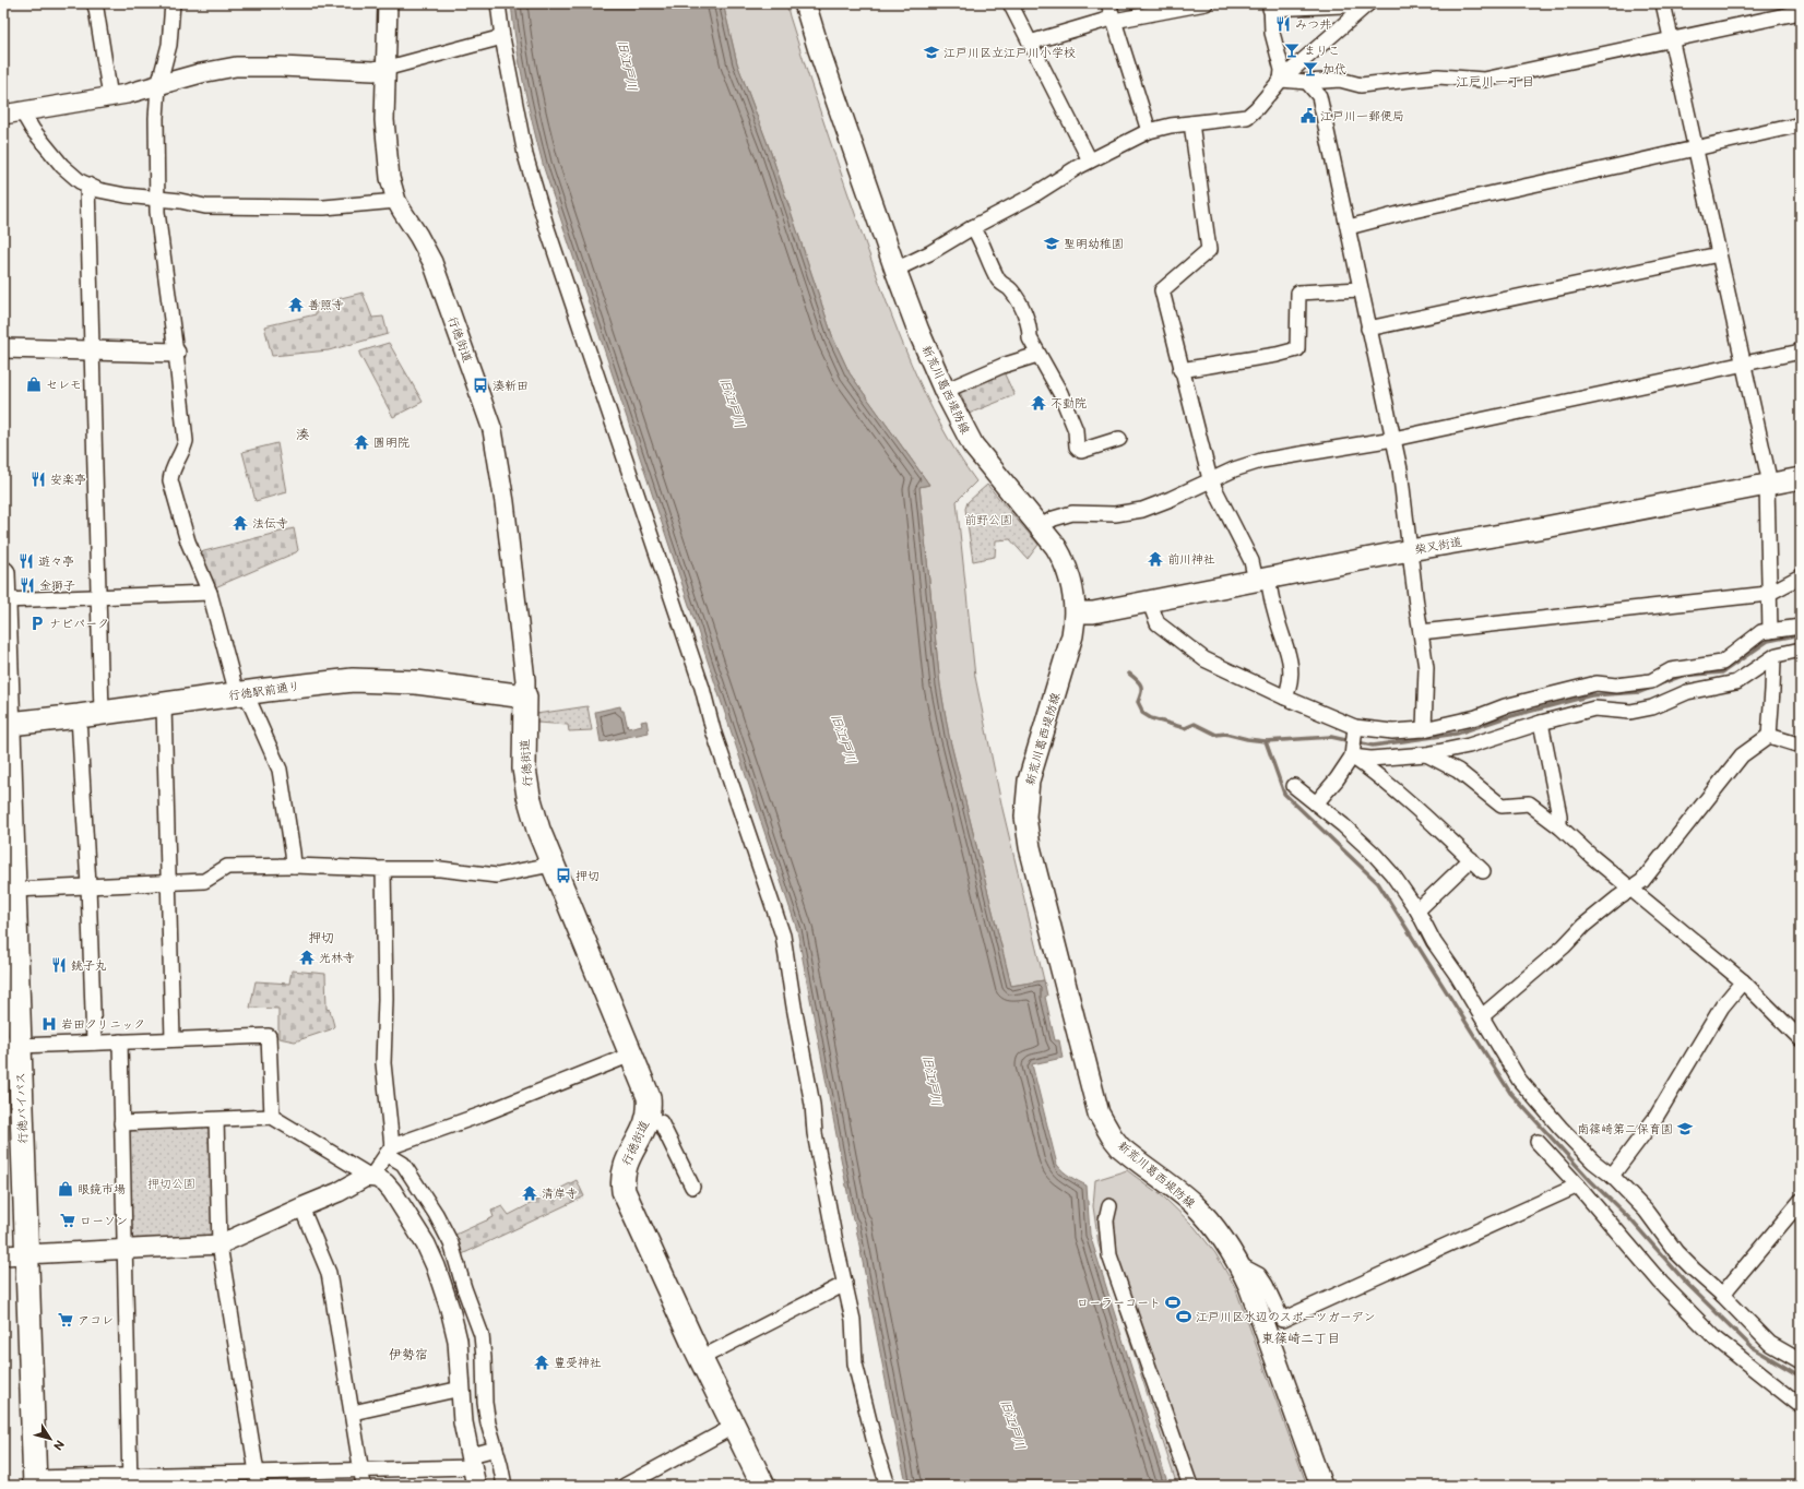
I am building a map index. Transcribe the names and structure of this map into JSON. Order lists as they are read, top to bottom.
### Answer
{
  "streets": {
    "main road": [
      "行徳街道",
      "新荒川葛西堤防線",
      "柴又街道",
      "行徳駅前通り",
      "行徳バイパス"
    ]
  },
  "crossings": [
    ["行徳街道", "行徳駅前通り"],
    ["新荒川葛西堤防線", "柴又街道"],
    ["行徳駅前通り", "行徳バイパス"]
  ],
  "districts": [
    "江戸川一丁目",
    "湊",
    "押切",
    "東篠崎二丁目",
    "伊勢宿"
  ],
  "water": ["旧江戸川"],
  "parks": ["前野公園", "押切公園"],
  "places": {
    "restaurant": [
      "みつ井",
      "安楽亭",
      "遊々亭",
      "金獅子",
      "銚子丸"
    ],
    "bar": ["まりこ", "加代"],
    "school or university": ["江戸川区立江戸川小学校", "聖明幼稚園", "南篠崎第二保育園"],
    "public building": ["江戸川一郵便局"],
    "temple": [
      "善照寺",
      "不動院",
      "圓明院",
      "法伝寺",
      "前川神社",
      "光林寺",
      "清岸寺",
      "豊受神社"
    ],
    "shop": ["セレモ", "眼鏡市場"],
    "bus stop": ["湊新田", "押切"],
    "parking": ["ナビパーク"],
    "hospital": ["岩田クリニック"],
    "supermarket": ["ローソン", "アコレ"],
    "sports": ["ローラーコート", "江戸川区水辺のスポーツガーデン"]
  },
  "north": "bottom right"
}
